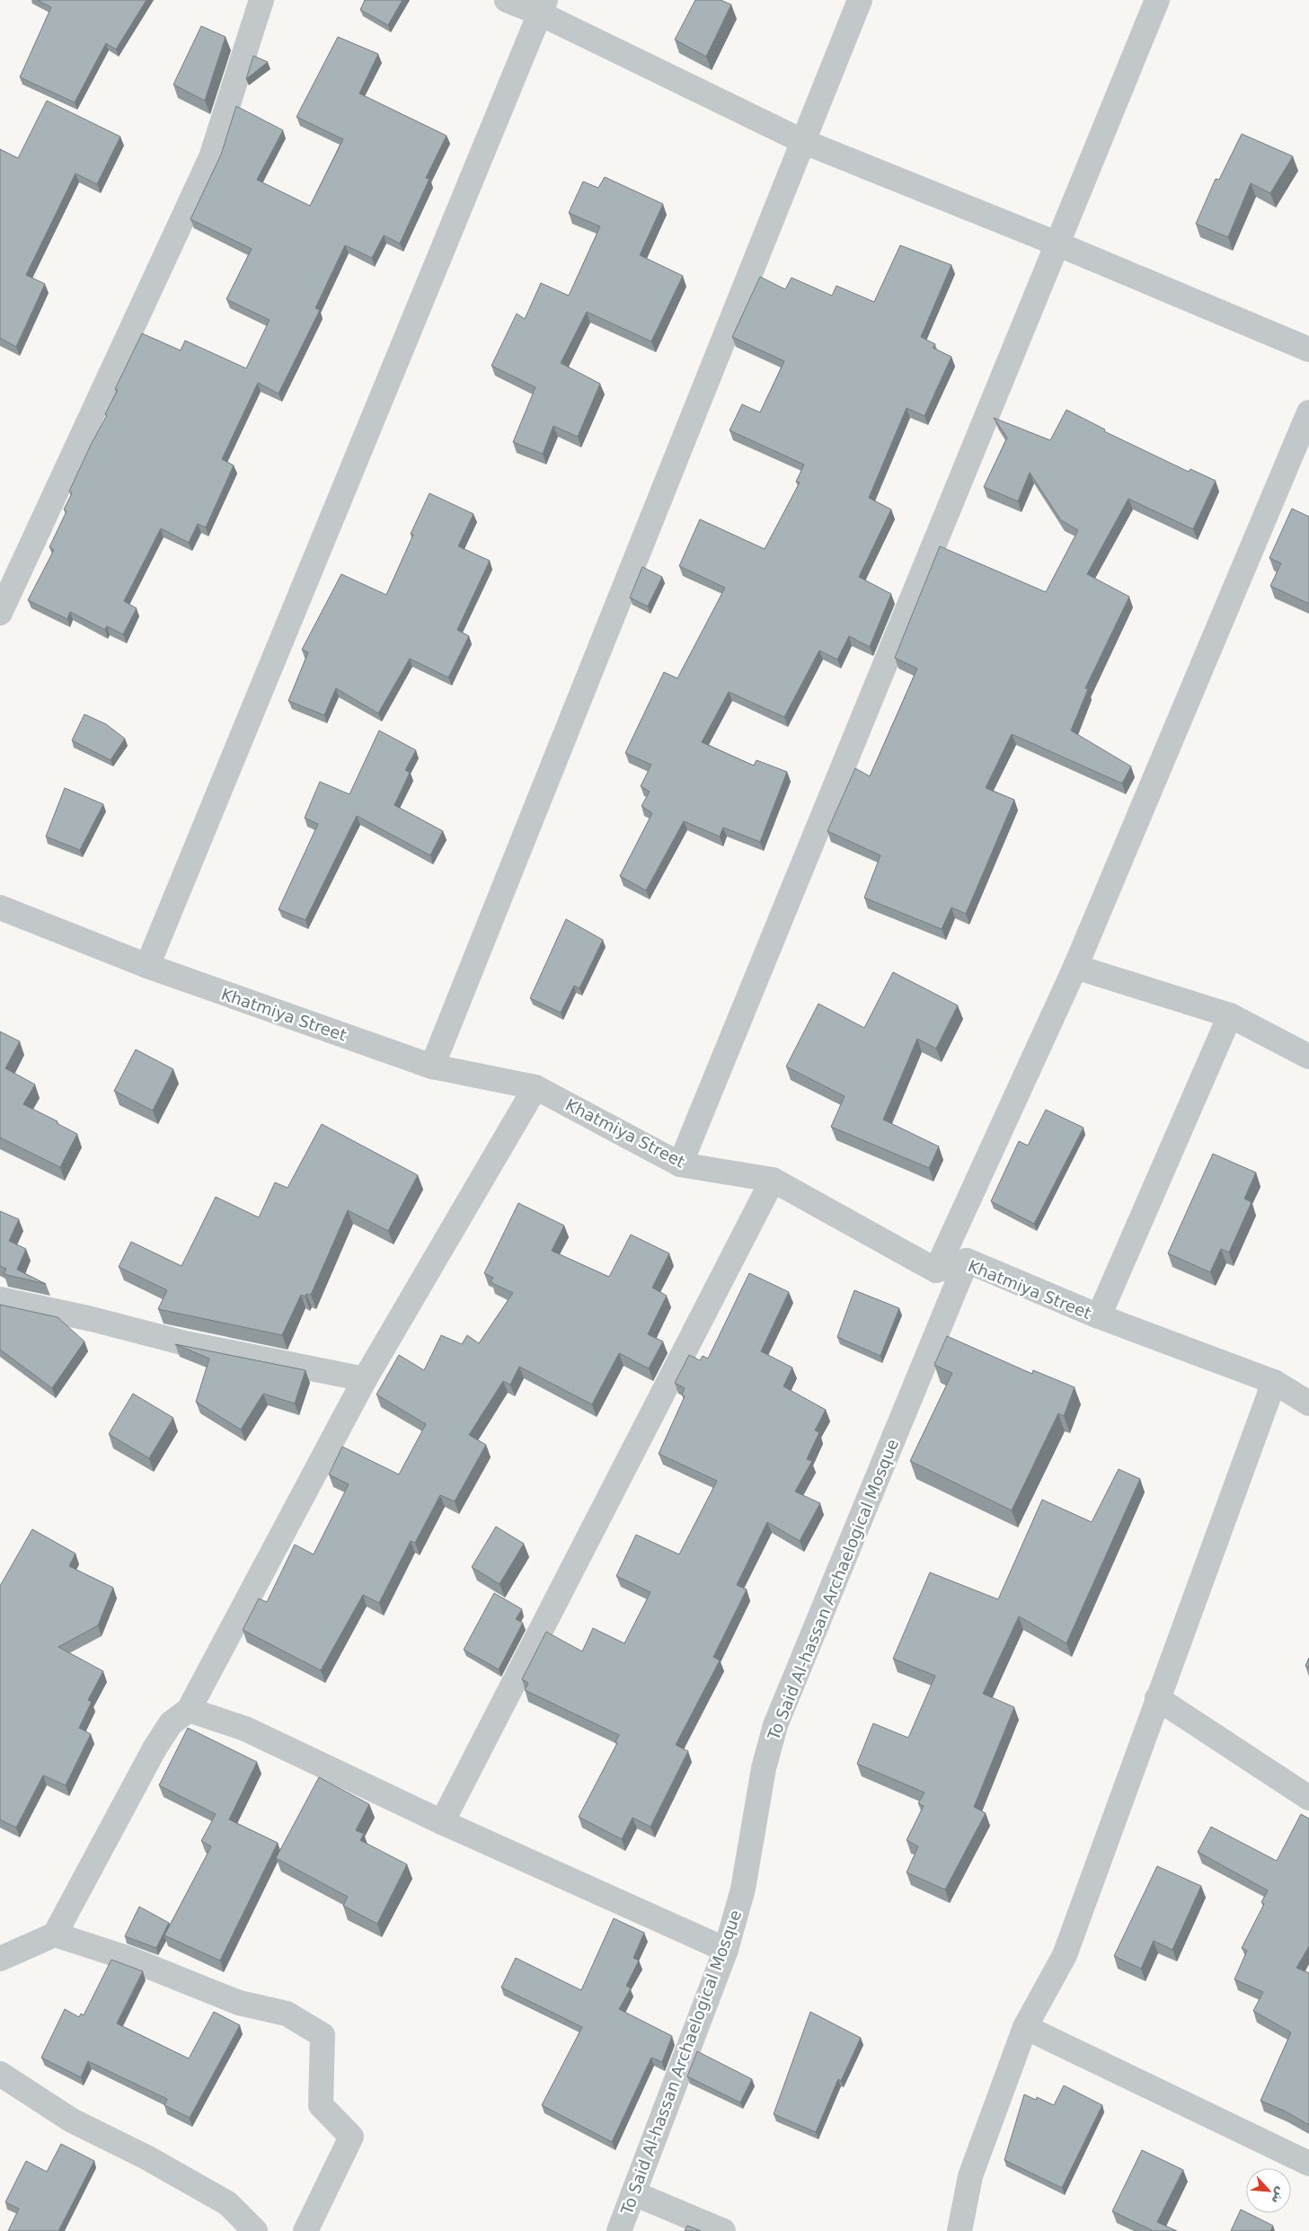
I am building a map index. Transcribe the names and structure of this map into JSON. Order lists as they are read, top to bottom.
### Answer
{
  "streets": {
    "street": ["Khatmiya Street", "To Said Al-hassan Archaelogical Mosque"]
  },
  "crossings": [
    ["Khatmiya Street", "To Said Al-hassan Archaelogical Mosque"]
  ],
  "north": "bottom right"
}
